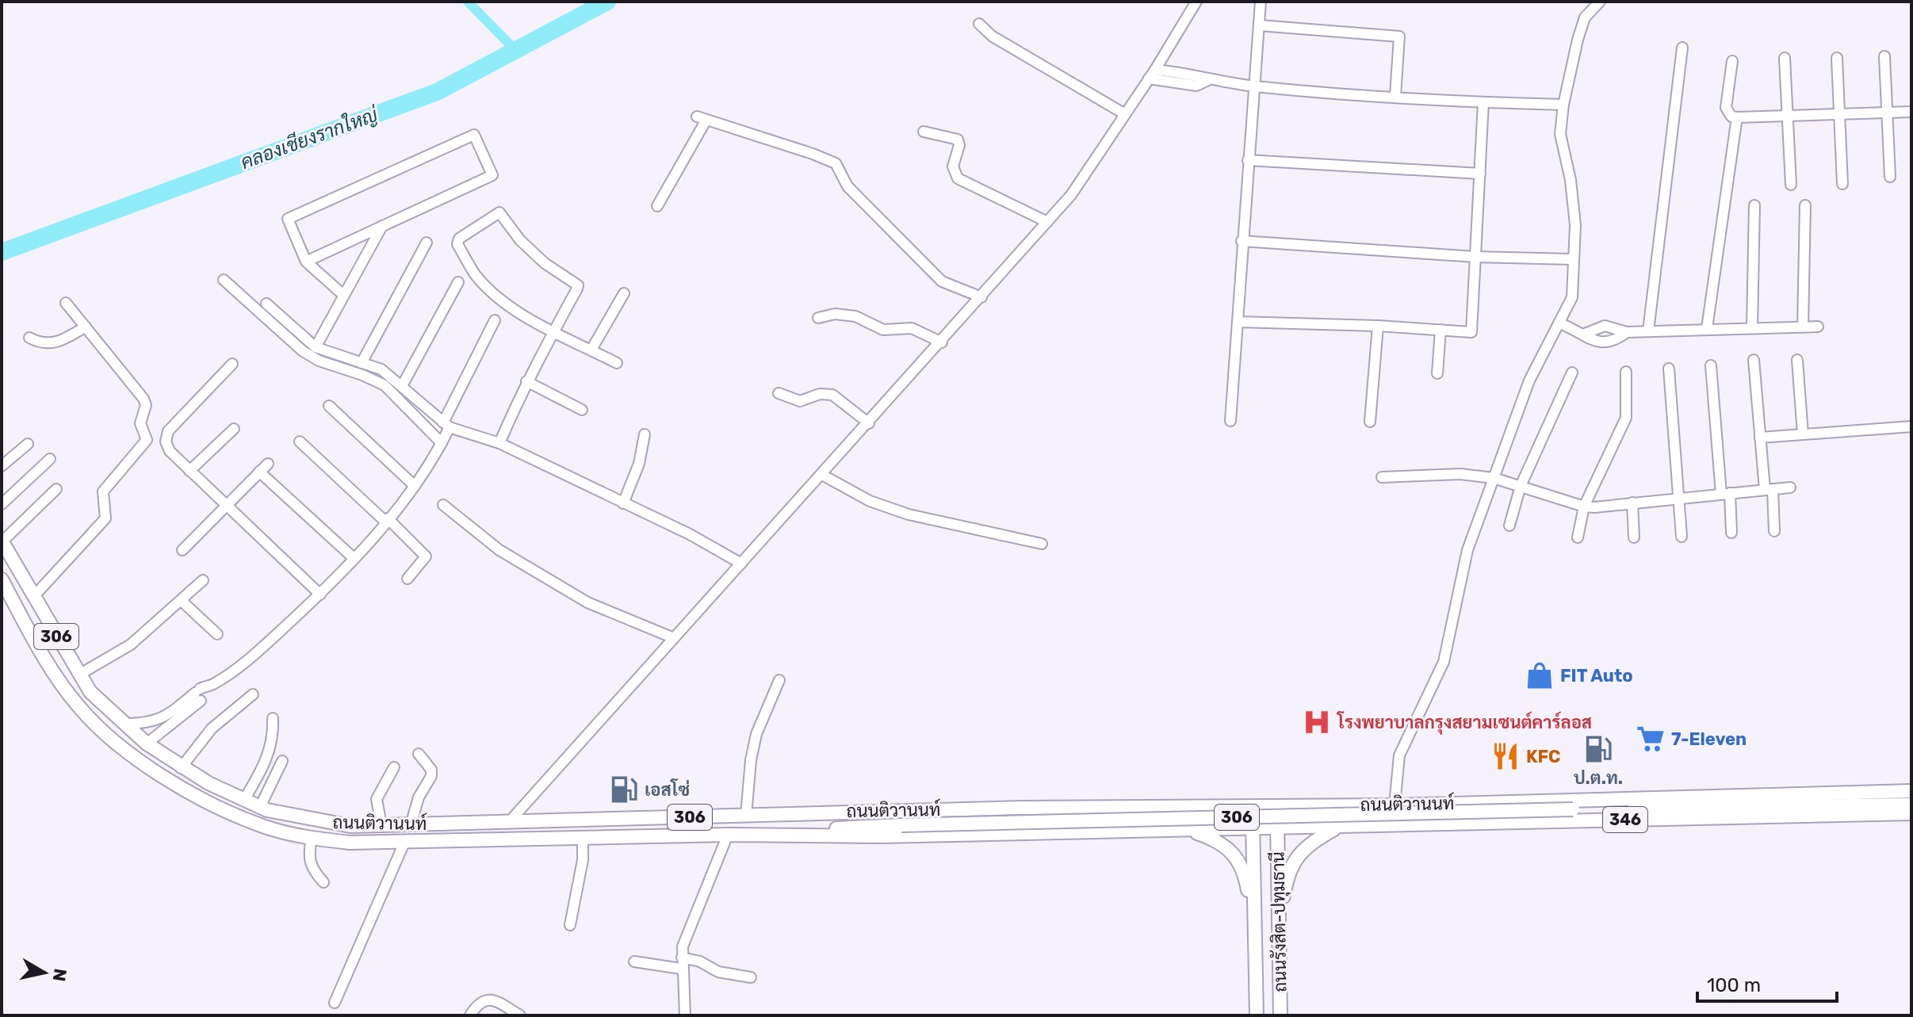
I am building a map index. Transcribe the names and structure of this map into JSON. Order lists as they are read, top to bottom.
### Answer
{
  "streets": {
    "main road": [
      "306",
      "ถนนติวานนท์",
      "346",
      "ถนนรังสิต-ปทุมธานี"
    ]
  },
  "crossings": [
    ["306", "ถนนติวานนท์"],
    ["306", "ถนนรังสิต-ปทุมธานี"],
    ["ถนนติวานนท์", "ถนนรังสิต-ปทุมธานี"]
  ],
  "water": ["คลองเชียงรากใหญ่"],
  "places": {
    "shop": ["FIT Auto"],
    "hospital": ["โรงพยาบาลกรุงสยามเซนต์คาร์ลอส"],
    "supermarket": ["7-Eleven"],
    "fuel station": ["ป.ต.ท.", "เอสโซ่"],
    "restaurant": ["KFC"]
  },
  "scale_bar": "100 m",
  "north": "right"
}
